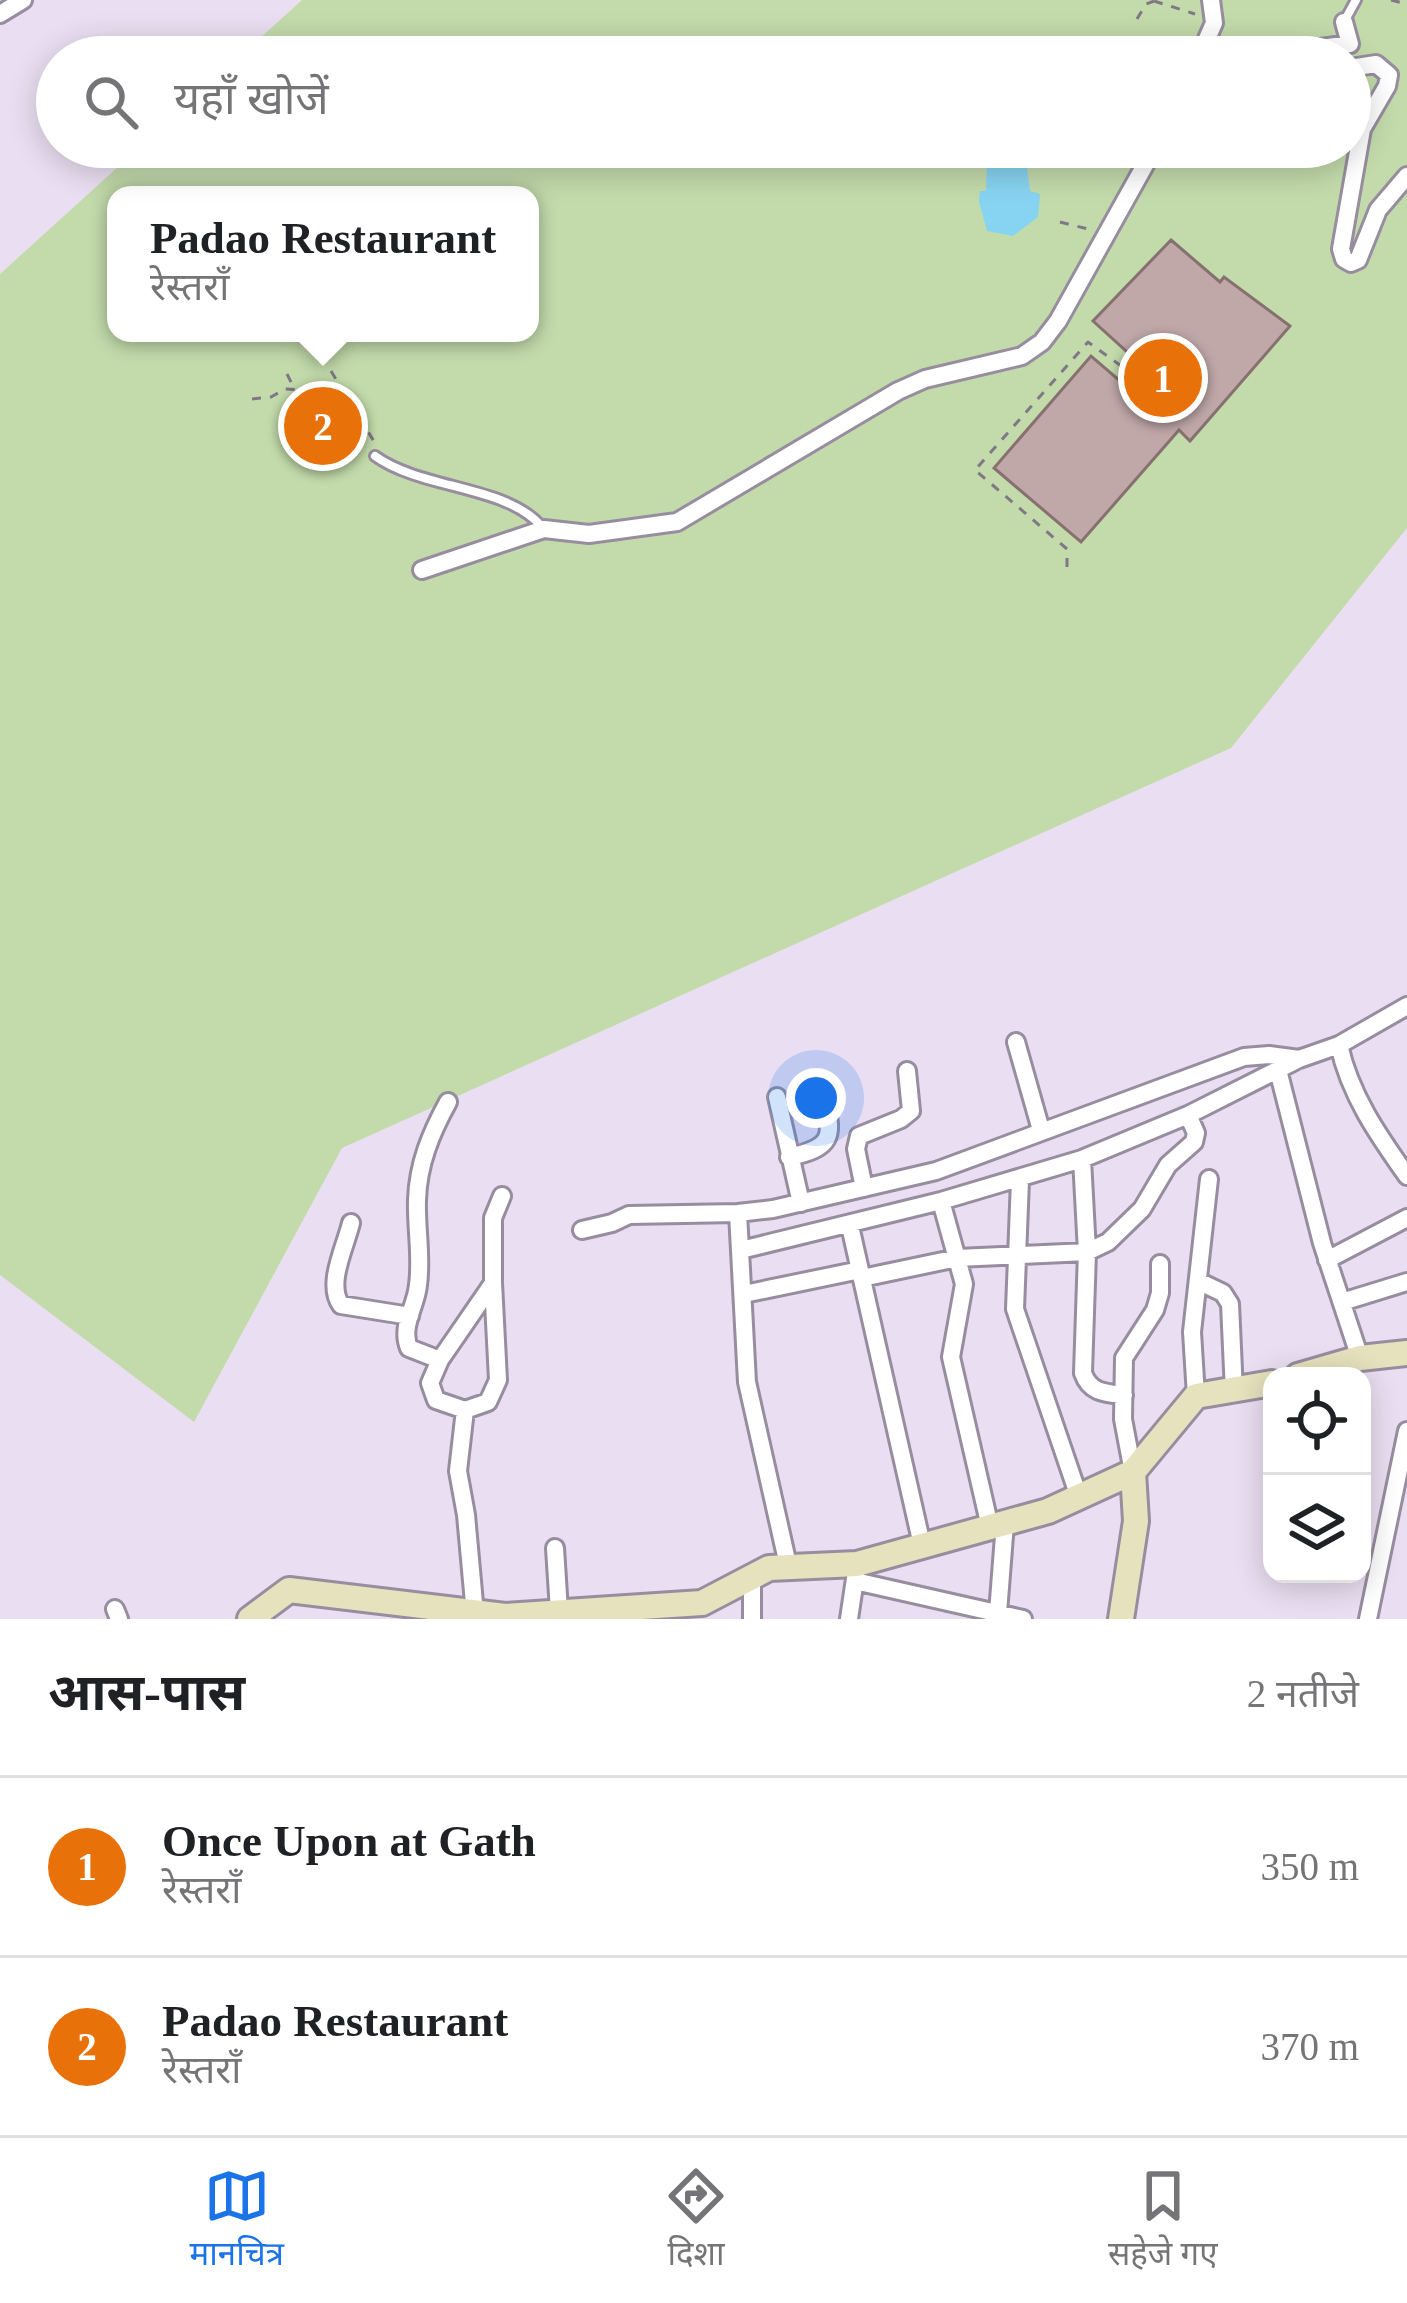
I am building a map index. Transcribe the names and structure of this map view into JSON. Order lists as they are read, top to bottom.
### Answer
{
  "page": {
    "search": "यहाँ खोजें",
    "popup": ["Padao Restaurant", "रेस्तराँ"],
    "pins": ["1", "2"],
    "heading": ["आस-पास", "2 नतीजे"],
    "list": [
      {
        "mark": "1",
        "name": "Once Upon at Gath",
        "note": "रेस्तराँ",
        "value": "350 m"
      },
      {
        "mark": "2",
        "name": "Padao Restaurant",
        "note": "रेस्तराँ",
        "value": "370 m"
      }
    ],
    "nav": ["मानचित्र", "दिशा", "सहेजे गए"]
  }
}
